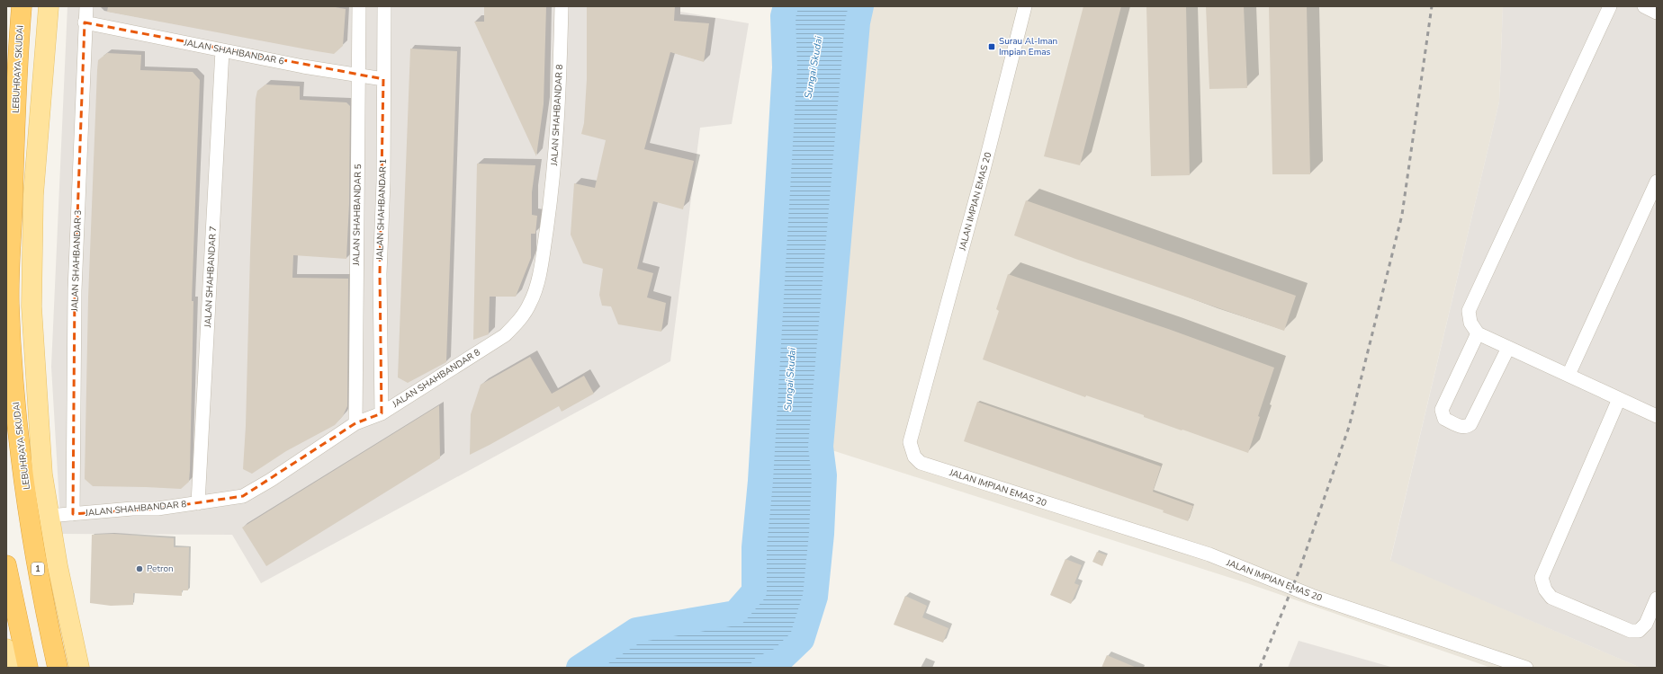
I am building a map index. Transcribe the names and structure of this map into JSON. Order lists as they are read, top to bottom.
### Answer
{
  "streets": {
    "highway": ["LEBUHRAYA SKUDAI", "1"],
    "street": [
      "JALAN SHAHBANDAR 6",
      "JALAN SHAHBANDAR 8",
      "JALAN IMPIAN EMAS 20",
      "JALAN SHAHBANDAR 1",
      "JALAN SHAHBANDAR 5",
      "JALAN SHAHBANDAR 3",
      "JALAN SHAHBANDAR 7"
    ]
  },
  "crossings": [
    ["JALAN SHAHBANDAR 6", "JALAN SHAHBANDAR 1"],
    ["JALAN SHAHBANDAR 6", "JALAN SHAHBANDAR 5"],
    ["JALAN SHAHBANDAR 6", "JALAN SHAHBANDAR 3"],
    ["JALAN SHAHBANDAR 6", "JALAN SHAHBANDAR 7"],
    ["JALAN SHAHBANDAR 8", "JALAN SHAHBANDAR 1"],
    ["JALAN SHAHBANDAR 8", "JALAN SHAHBANDAR 5"],
    ["JALAN SHAHBANDAR 8", "JALAN SHAHBANDAR 3"],
    ["JALAN SHAHBANDAR 8", "JALAN SHAHBANDAR 7"]
  ],
  "water": ["Sungai Skudai"],
  "places": {
    "transit": ["Surau Al-Iman Impian Emas"],
    "other": ["Petron"]
  }
}
